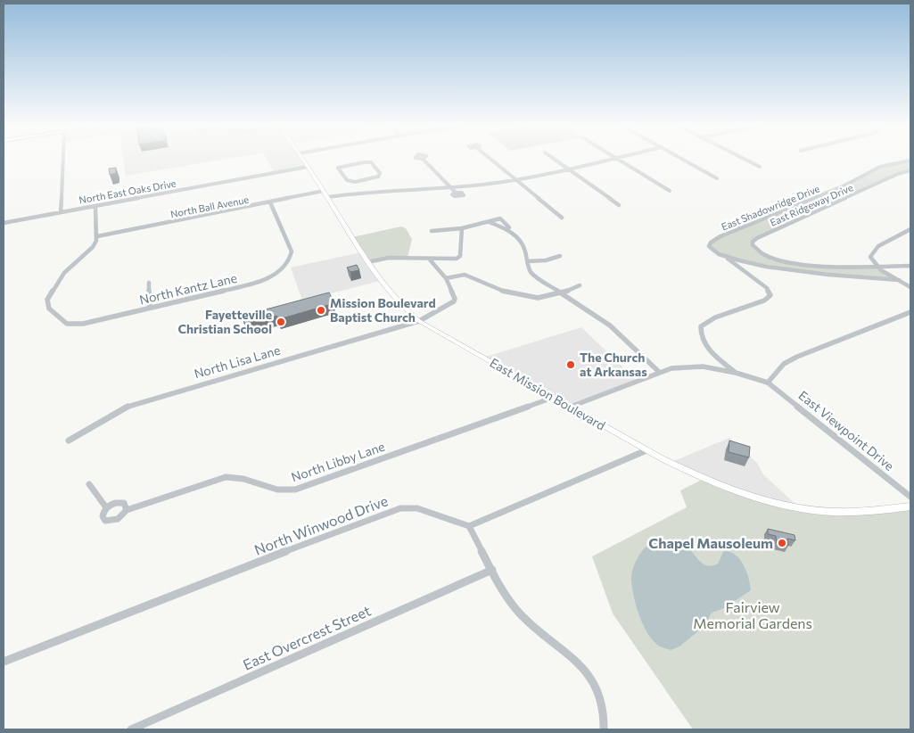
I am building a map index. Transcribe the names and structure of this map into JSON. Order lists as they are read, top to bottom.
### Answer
{
  "streets": {
    "main road": ["East Mission Boulevard"],
    "street": [
      "North East Oaks Drive",
      "East Ridgeway Drive",
      "North Ball Avenue",
      "East Shadowridge Drive",
      "North Kantz Lane",
      "North Lisa Lane",
      "East Viewpoint Drive",
      "North Libby Lane",
      "North Winwood Drive",
      "East Overcrest Street"
    ]
  },
  "crossings": [
    ["North East Oaks Drive", "East Mission Boulevard"],
    ["North Ball Avenue", "North Kantz Lane"],
    ["North Ball Avenue", "East Mission Boulevard"],
    ["North Lisa Lane", "East Mission Boulevard"],
    ["East Mission Boulevard", "North Libby Lane"]
  ],
  "parks": ["Fairview Memorial Gardens"],
  "places": [
    "Mission Boulevard Baptist Church",
    "Fayetteville Christian School",
    "The Church at Arkansas",
    "Chapel Mausoleum"
  ]
}
